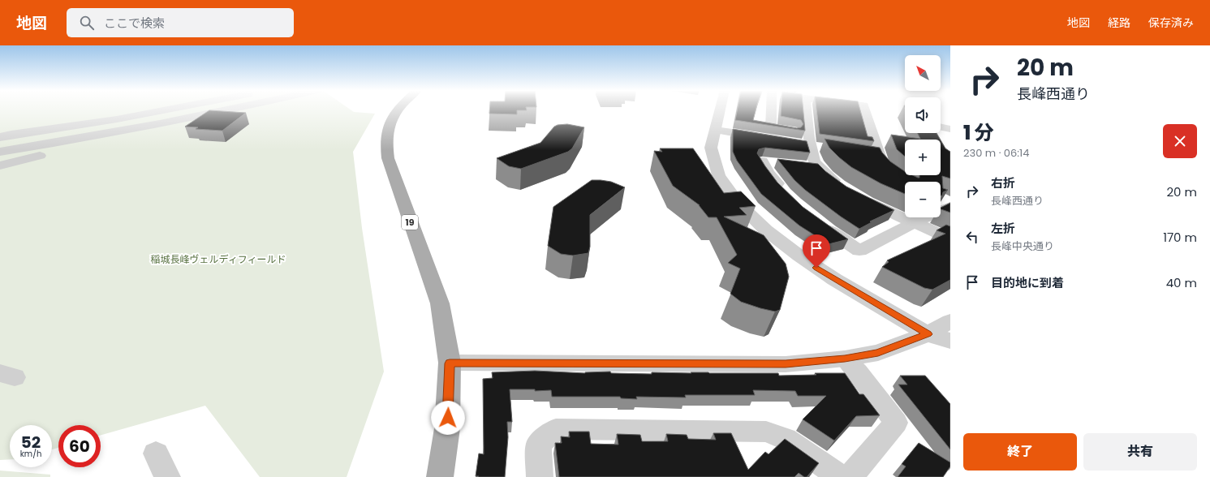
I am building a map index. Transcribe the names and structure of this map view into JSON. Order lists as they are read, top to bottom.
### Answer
{
  "streets": {
    "main road": ["19"]
  },
  "parks": ["稲城長峰ヴェルディフィールド"],
  "north": "top left",
  "page": {
    "header": "地図",
    "search": "ここで検索",
    "nav": ["地図", "経路", "保存済み"],
    "turn": ["20 m", "長峰西通り"],
    "map_buttons": ["+", "−"],
    "heading": ["1 分", "230 m · 06:14"],
    "list": [
      {
        "name": "右折",
        "note": "長峰西通り",
        "value": "20 m"
      },
      {
        "name": "左折",
        "note": "長峰中央通り",
        "value": "170 m"
      },
      {
        "name": "目的地に到着",
        "value": "40 m"
      }
    ],
    "speed": "52 km/h",
    "limit": "60",
    "buttons": ["終了", "共有"]
  }
}
